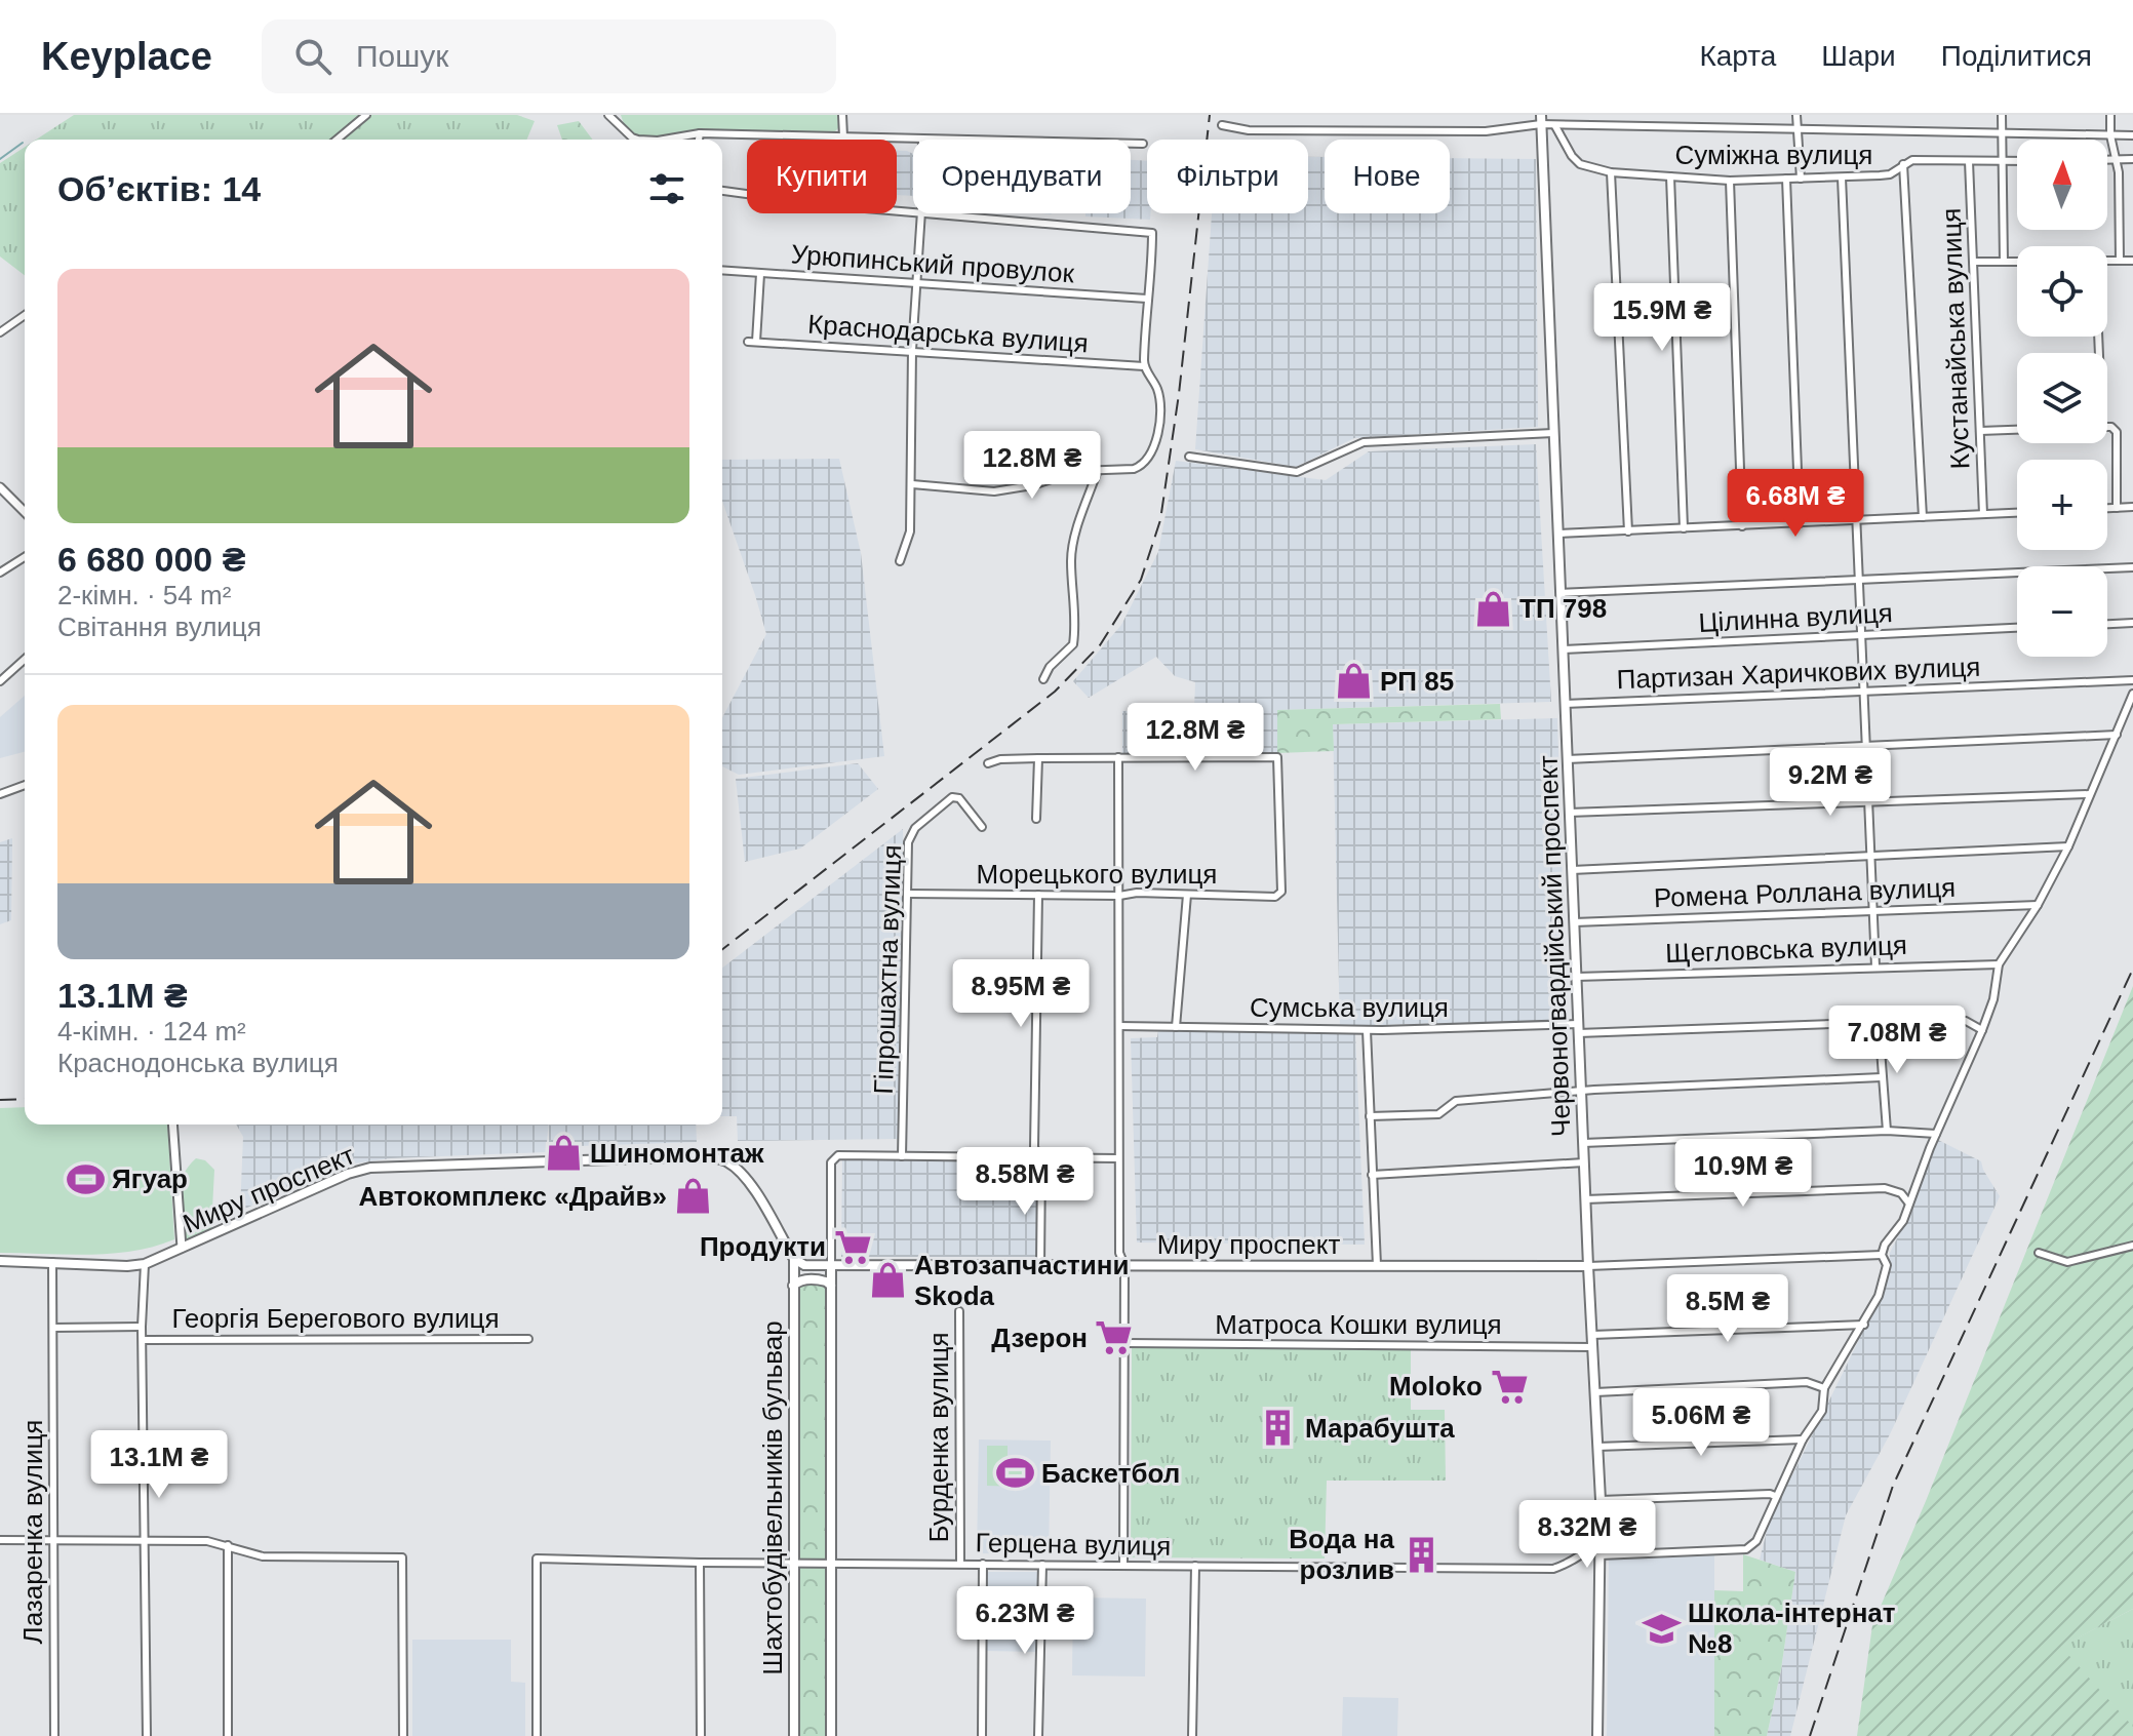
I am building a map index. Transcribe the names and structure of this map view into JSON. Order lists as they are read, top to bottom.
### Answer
{
  "streets": {
    "main road": ["Червоногвардійський проспект", "Миру проспект", "Шахтобудівельників бульвар"],
    "street": [
      "Суміжна вулиця",
      "Урюпинський провулок",
      "Краснодарська вулиця",
      "Кустанайська вулиця",
      "Цілинна вулиця",
      "Партизан Харичкових вулиця",
      "Морецького вулиця",
      "Ромена Роллана вулиця",
      "Щегловська вулиця",
      "Гіпрошахтна вулиця",
      "Сумська вулиця",
      "Георгія Берегового вулиця",
      "Матроса Кошки вулиця",
      "Бурденка вулиця",
      "Лазаренка вулиця",
      "Герцена вулиця"
    ]
  },
  "crossings": [
    ["Суміжна вулиця", "Кустанайська вулиця"],
    ["Урюпинський провулок", "Краснодарська вулиця"],
    ["Цілинна вулиця", "Червоногвардійський проспект"],
    ["Партизан Харичкових вулиця", "Червоногвардійський проспект"],
    ["Морецького вулиця", "Гіпрошахтна вулиця"],
    ["Ромена Роллана вулиця", "Червоногвардійський проспект"],
    ["Червоногвардійський проспект", "Щегловська вулиця"],
    ["Червоногвардійський проспект", "Сумська вулиця"],
    ["Червоногвардійський проспект", "Миру проспект"],
    ["Червоногвардійський проспект", "Матроса Кошки вулиця"],
    ["Червоногвардійський проспект", "Герцена вулиця"],
    ["Миру проспект", "Шахтобудівельників бульвар"],
    ["Миру проспект", "Лазаренка вулиця"],
    ["Бурденка вулиця", "Герцена вулиця"],
    ["Шахтобудівельників бульвар", "Герцена вулиця"]
  ],
  "places": {
    "shop": [
      "ТП 798",
      "РП 85",
      "Шиномонтаж",
      "Автокомплекс «Драйв»",
      "Автозапчастини Skoda"
    ],
    "sports": ["Ягуар", "Баскетбол"],
    "supermarket": ["Продукти", "Дзерон", "Moloko"],
    "building": ["Марабушта", "Вода на розлив"],
    "school or university": ["Школа-інтернат №8"]
  },
  "north": "top",
  "page": {
    "header": "Keyplace",
    "search": "Пошук",
    "nav": ["Карта", "Шари", "Поділитися"],
    "map_buttons": ["+", "−"],
    "chip": [
      "Купити",
      "Орендувати",
      "Фільтри",
      "Нове"
    ],
    "heading": "Об’єктів: 14",
    "list": [
      {
        "name": "6 680 000 ₴",
        "note": "2-кімн. · 54 m² · Світання вулиця"
      },
      {
        "name": "13.1M ₴",
        "note": "4-кімн. · 124 m² · Краснодонська вулиця"
      }
    ],
    "price": [
      "15.9M ₴",
      "12.8M ₴",
      "6.68M ₴",
      "12.8M ₴",
      "9.2M ₴",
      "8.95M ₴",
      "7.08M ₴",
      "10.9M ₴",
      "8.58M ₴",
      "8.5M ₴",
      "5.06M ₴",
      "13.1M ₴",
      "8.32M ₴",
      "6.23M ₴"
    ]
  }
}
